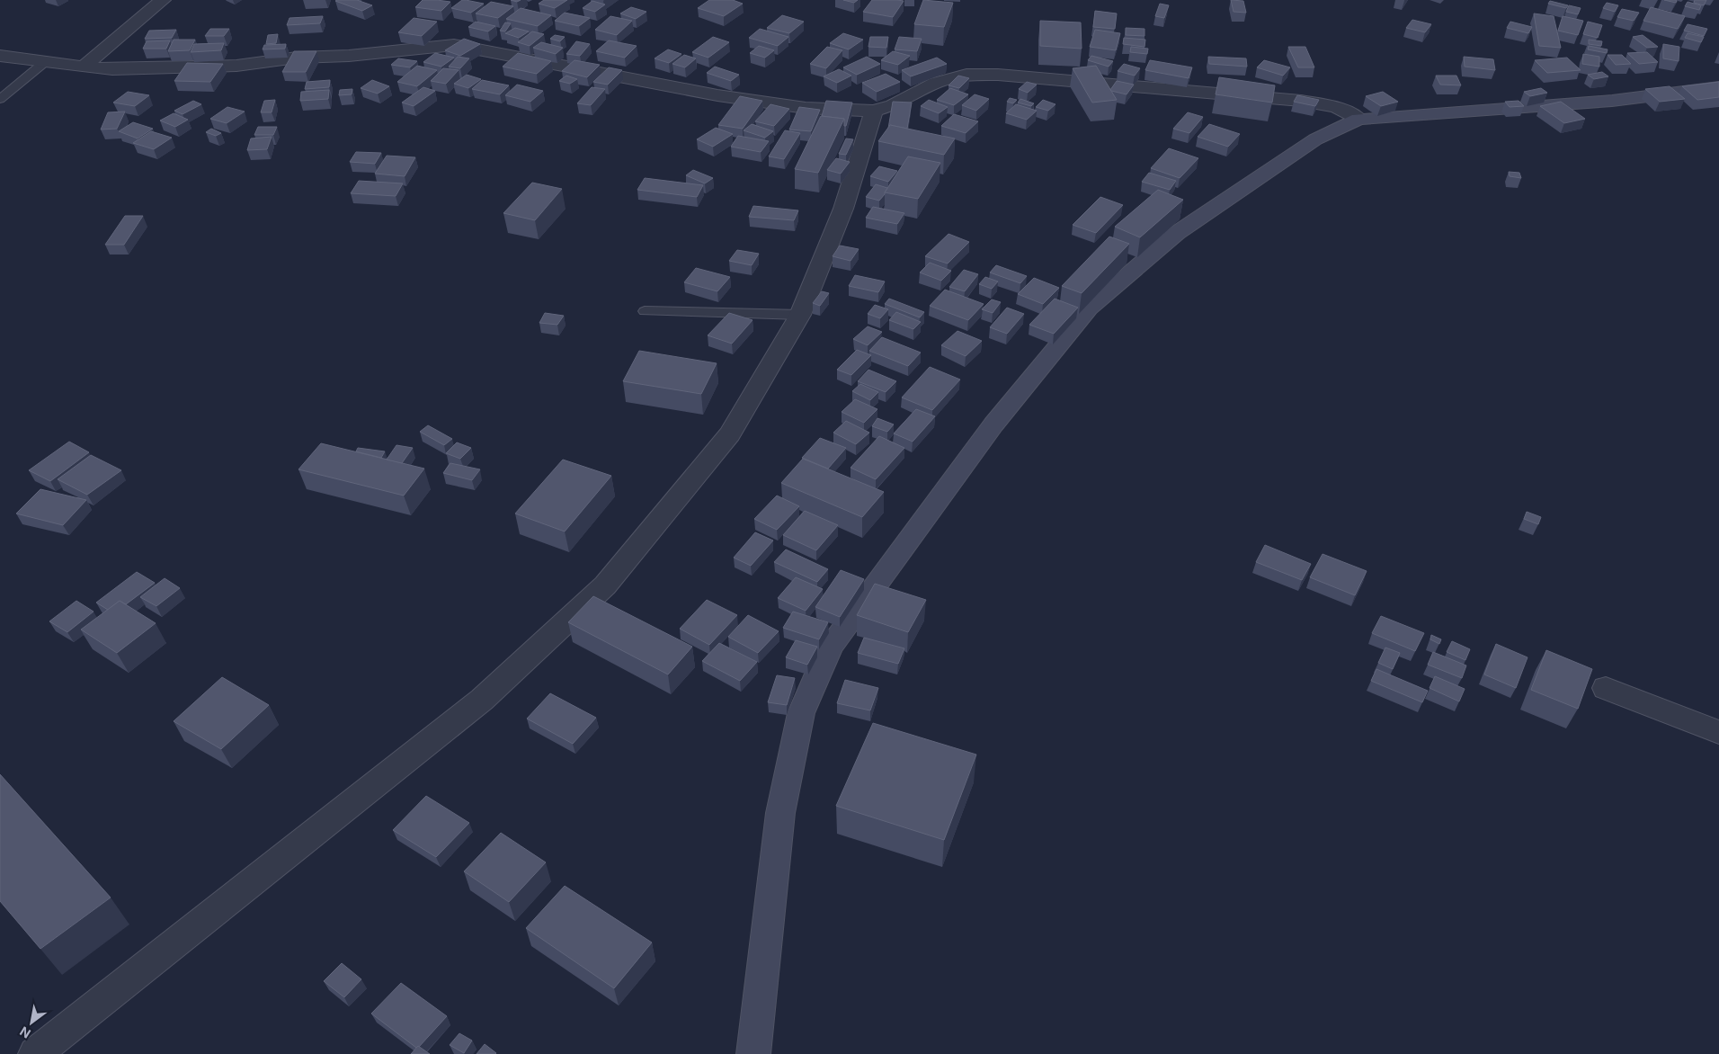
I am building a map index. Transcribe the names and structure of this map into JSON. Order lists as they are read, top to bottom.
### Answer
{
  "north": "bottom left"
}
